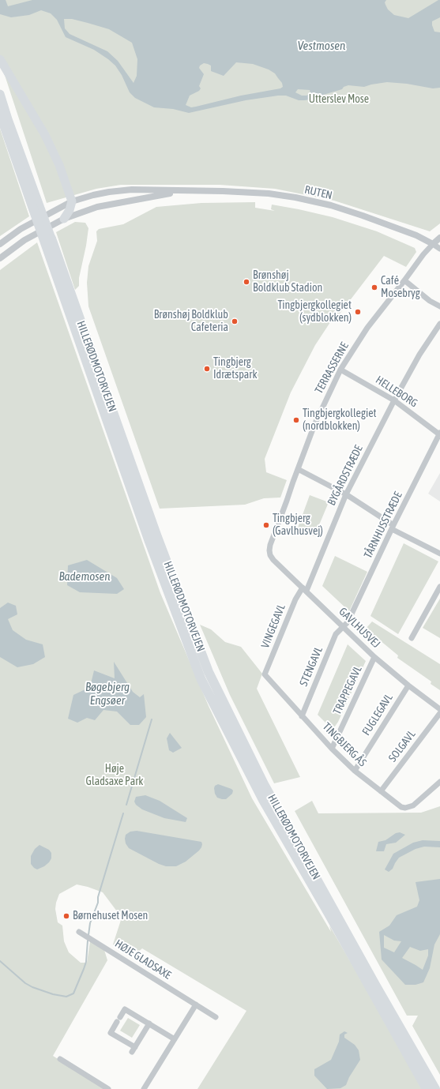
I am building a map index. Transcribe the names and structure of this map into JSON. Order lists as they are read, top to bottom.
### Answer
{
  "streets": {
    "highway": ["HILLERØDMOTORVEJEN"],
    "street": [
      "RUTEN",
      "TERRASSERNE",
      "HELLEBORG",
      "BYGÅRDSTRÆDE",
      "TÅRNHUSSTRÆDE",
      "VINGEGAVL",
      "GAVLHUSVEJ",
      "STENGAVL",
      "TRAPPEGAVL",
      "FUGLEGAVL",
      "TINGBJERG ÅS",
      "SOLGAVL",
      "HØJE GLADSAXE"
    ]
  },
  "crossings": [
    ["RUTEN", "TERRASSERNE"],
    ["TERRASSERNE", "HELLEBORG"],
    ["TERRASSERNE", "GAVLHUSVEJ"],
    ["HELLEBORG", "BYGÅRDSTRÆDE"],
    ["HELLEBORG", "TÅRNHUSSTRÆDE"],
    ["BYGÅRDSTRÆDE", "VINGEGAVL"],
    ["BYGÅRDSTRÆDE", "GAVLHUSVEJ"],
    ["TÅRNHUSSTRÆDE", "GAVLHUSVEJ"],
    ["TÅRNHUSSTRÆDE", "STENGAVL"],
    ["VINGEGAVL", "GAVLHUSVEJ"],
    ["VINGEGAVL", "TINGBJERG ÅS"],
    ["GAVLHUSVEJ", "STENGAVL"],
    ["GAVLHUSVEJ", "TRAPPEGAVL"],
    ["GAVLHUSVEJ", "FUGLEGAVL"],
    ["STENGAVL", "TINGBJERG ÅS"],
    ["TRAPPEGAVL", "TINGBJERG ÅS"],
    ["FUGLEGAVL", "TINGBJERG ÅS"],
    ["TINGBJERG ÅS", "SOLGAVL"]
  ],
  "water": ["Vestmosen", "Bademosen", "Bøgebjerg Engsøer"],
  "parks": ["Utterslev Mose", "Høje Gladsaxe Park"],
  "places": [
    "Brønshøj Boldklub Stadion",
    "Café Mosebryg",
    "Tingbjergkollegiet (sydblokken)",
    "Brønshøj Boldklub Cafeteria",
    "Tingbjerg Idrætspark",
    "Tingbjergkollegiet (nordblokken)",
    "Tingbjerg (Gavlhusvej)",
    "Børnehuset Mosen"
  ]
}
